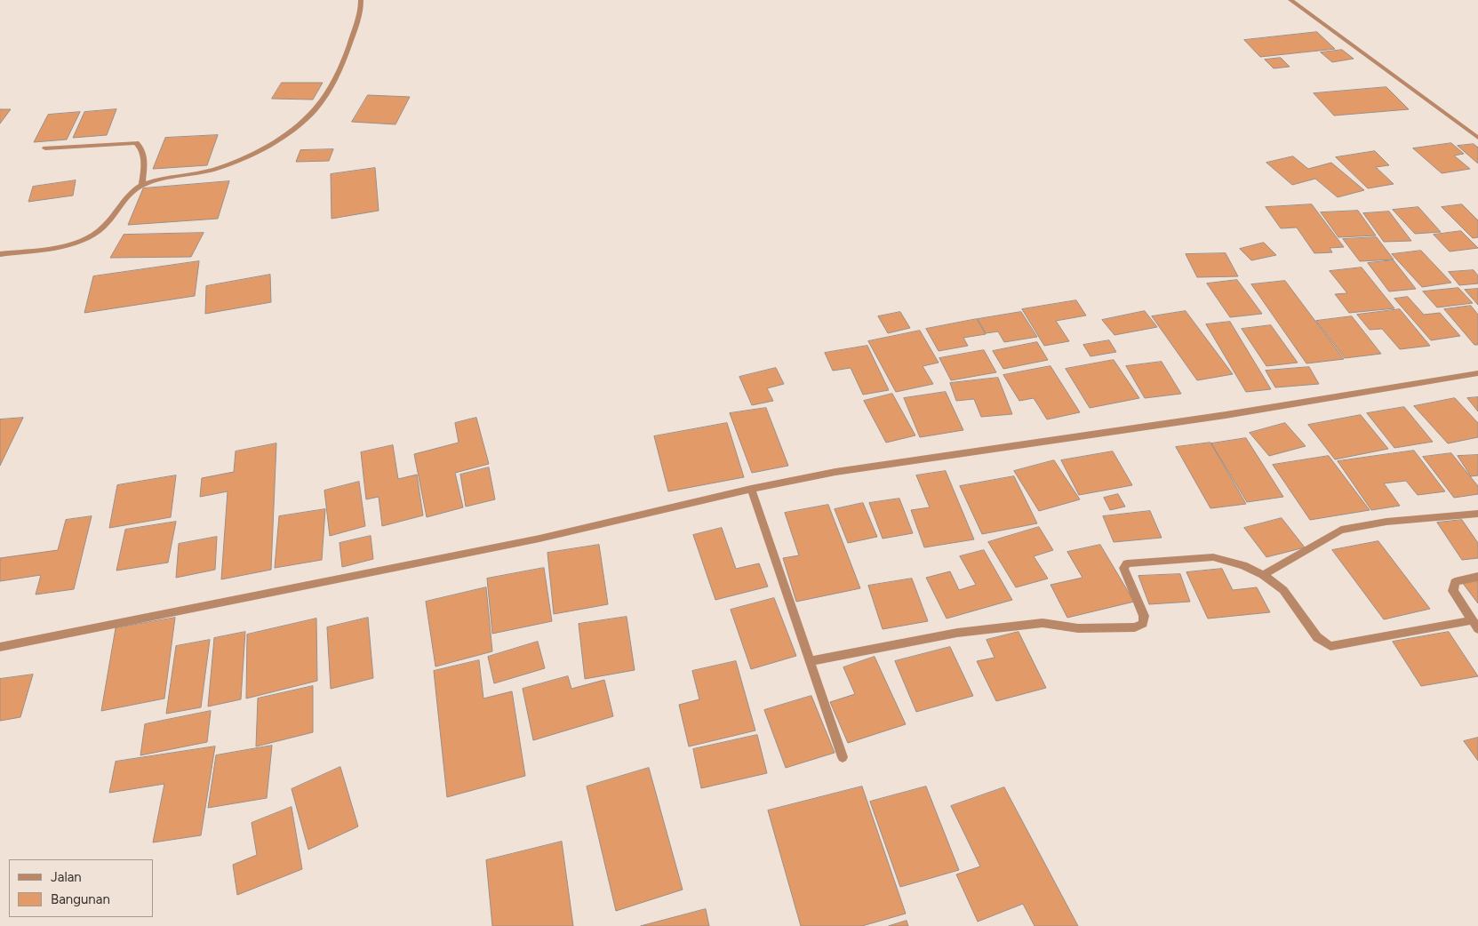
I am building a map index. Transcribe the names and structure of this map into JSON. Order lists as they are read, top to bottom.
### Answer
{
  "legend": ["Jalan", "Bangunan"]
}
